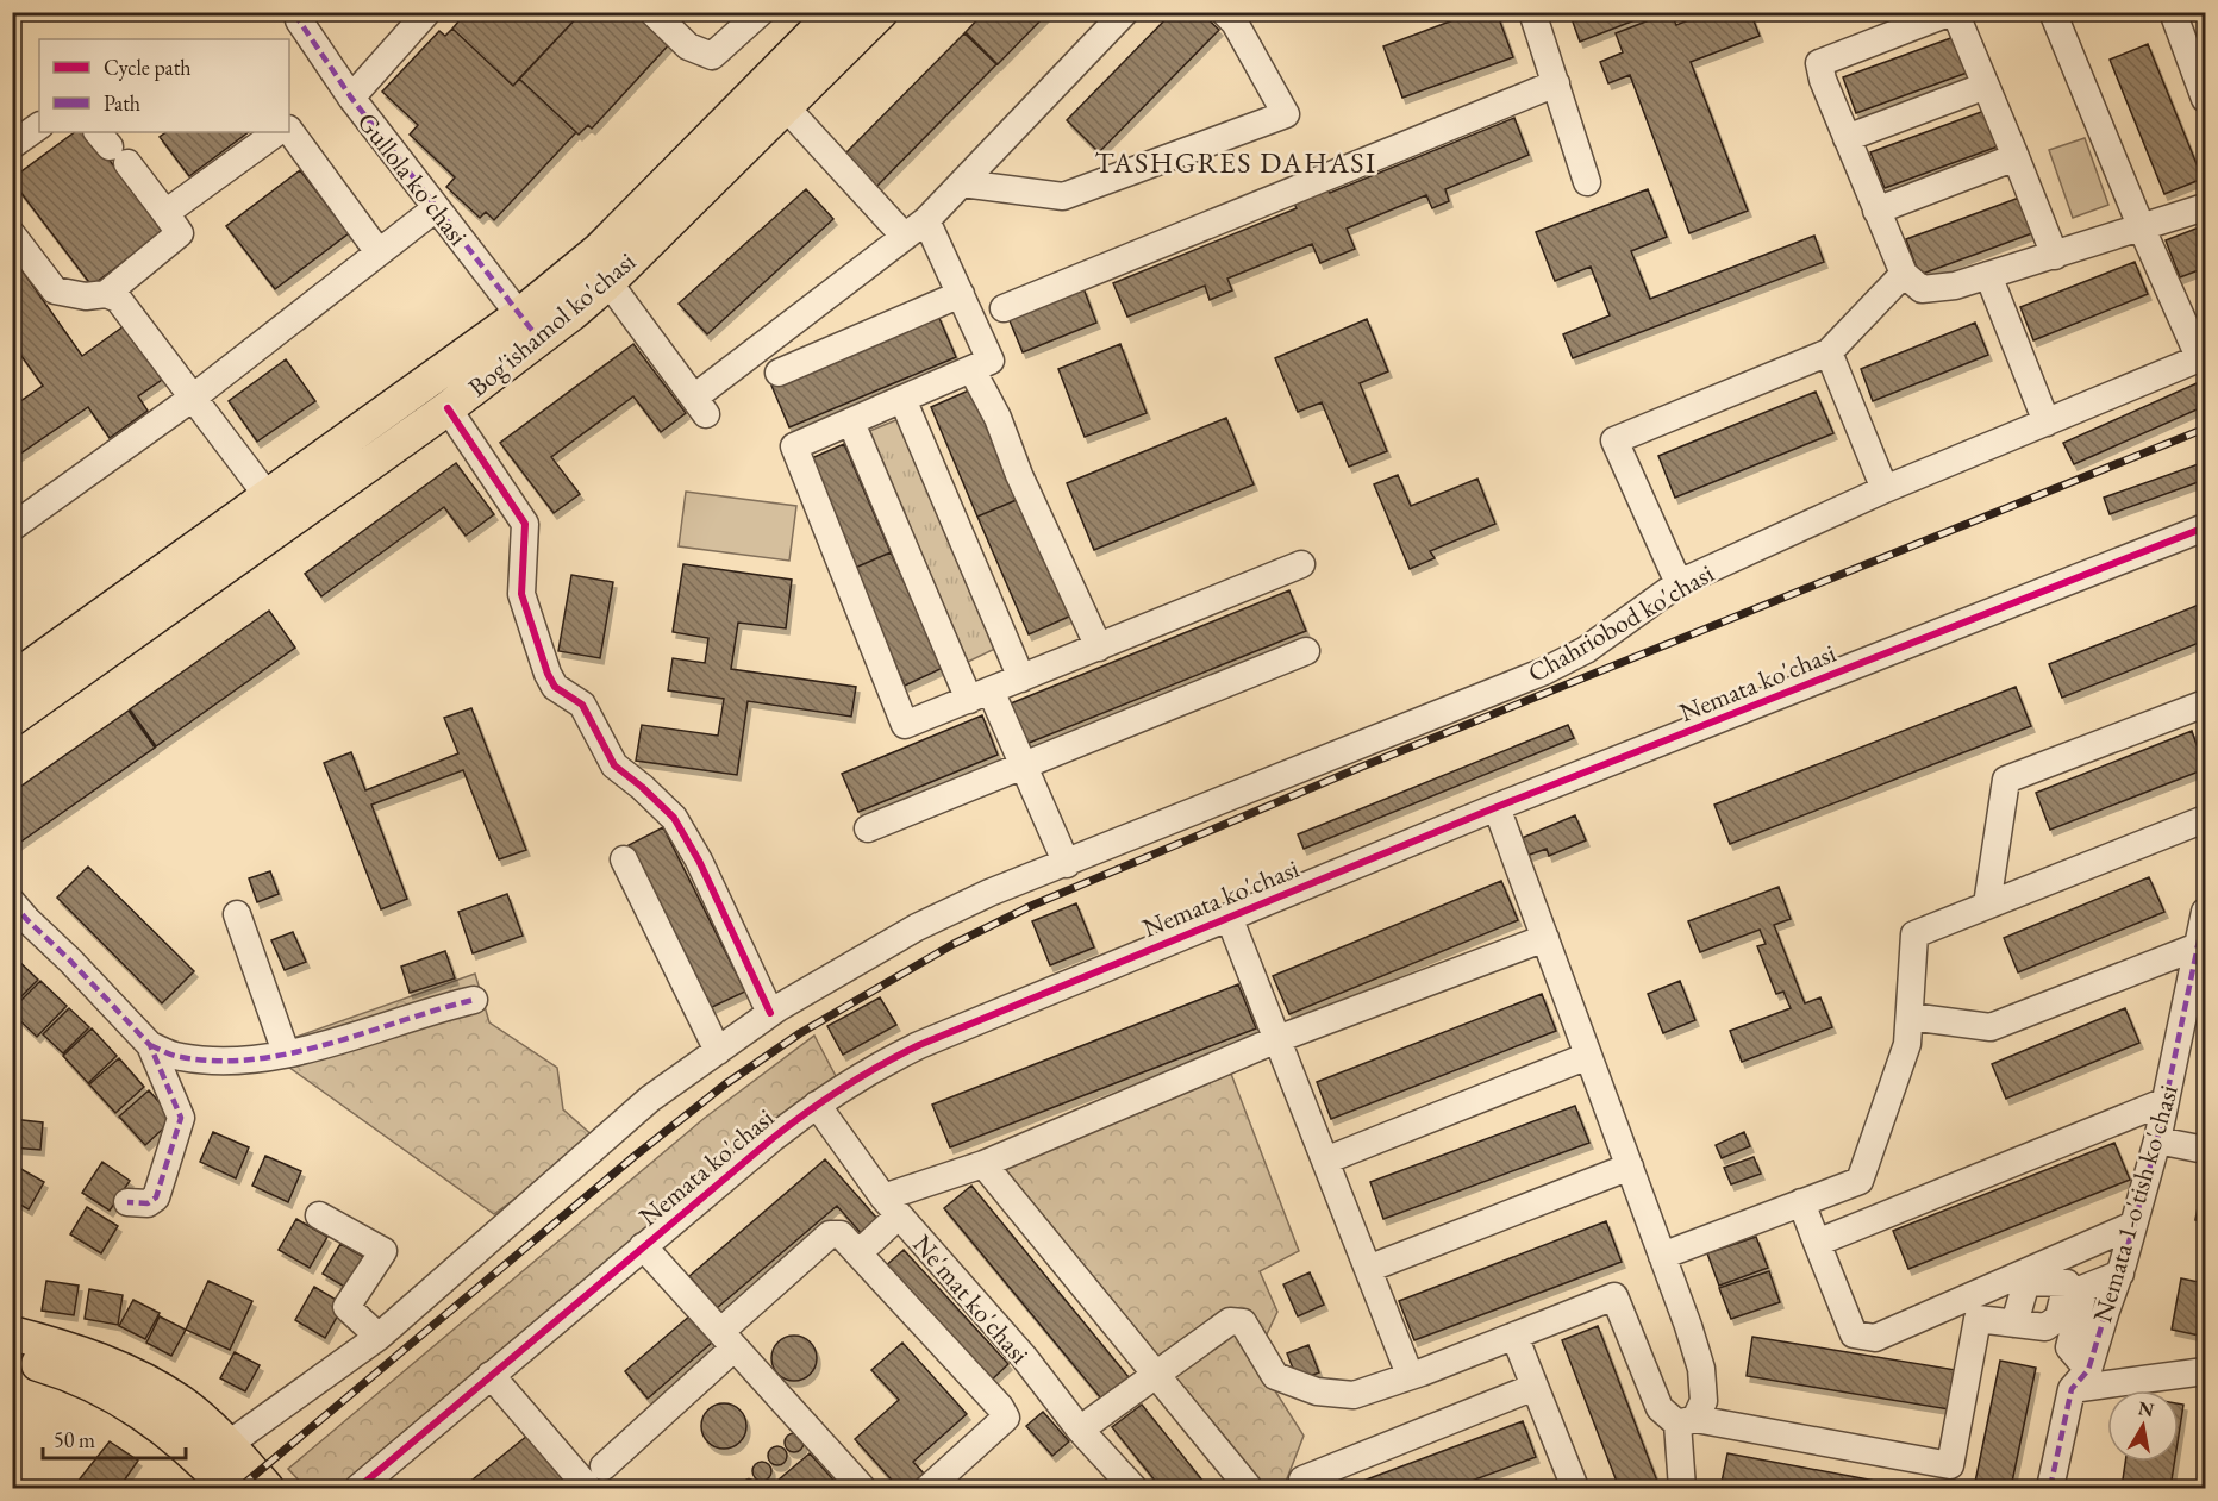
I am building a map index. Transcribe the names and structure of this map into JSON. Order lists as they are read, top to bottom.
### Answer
{
  "streets": {
    "main road": ["Bog'ishamol ko'chasi"],
    "street": [
      "Gullola ko'chasi",
      "Chahriobod ko'chasi",
      "Nemata ko'chasi",
      "Nemata 1-o'tish ko'chasi",
      "Ne'mat ko'chasi"
    ]
  },
  "crossings": [
    ["Gullola ko'chasi", "Bog'ishamol ko'chasi"],
    ["Nemata ko'chasi", "Ne'mat ko'chasi"]
  ],
  "districts": ["TASHGRES DAHASI"],
  "legend": ["Cycle path", "Path"],
  "scale_bar": "50 m",
  "north": "top"
}
